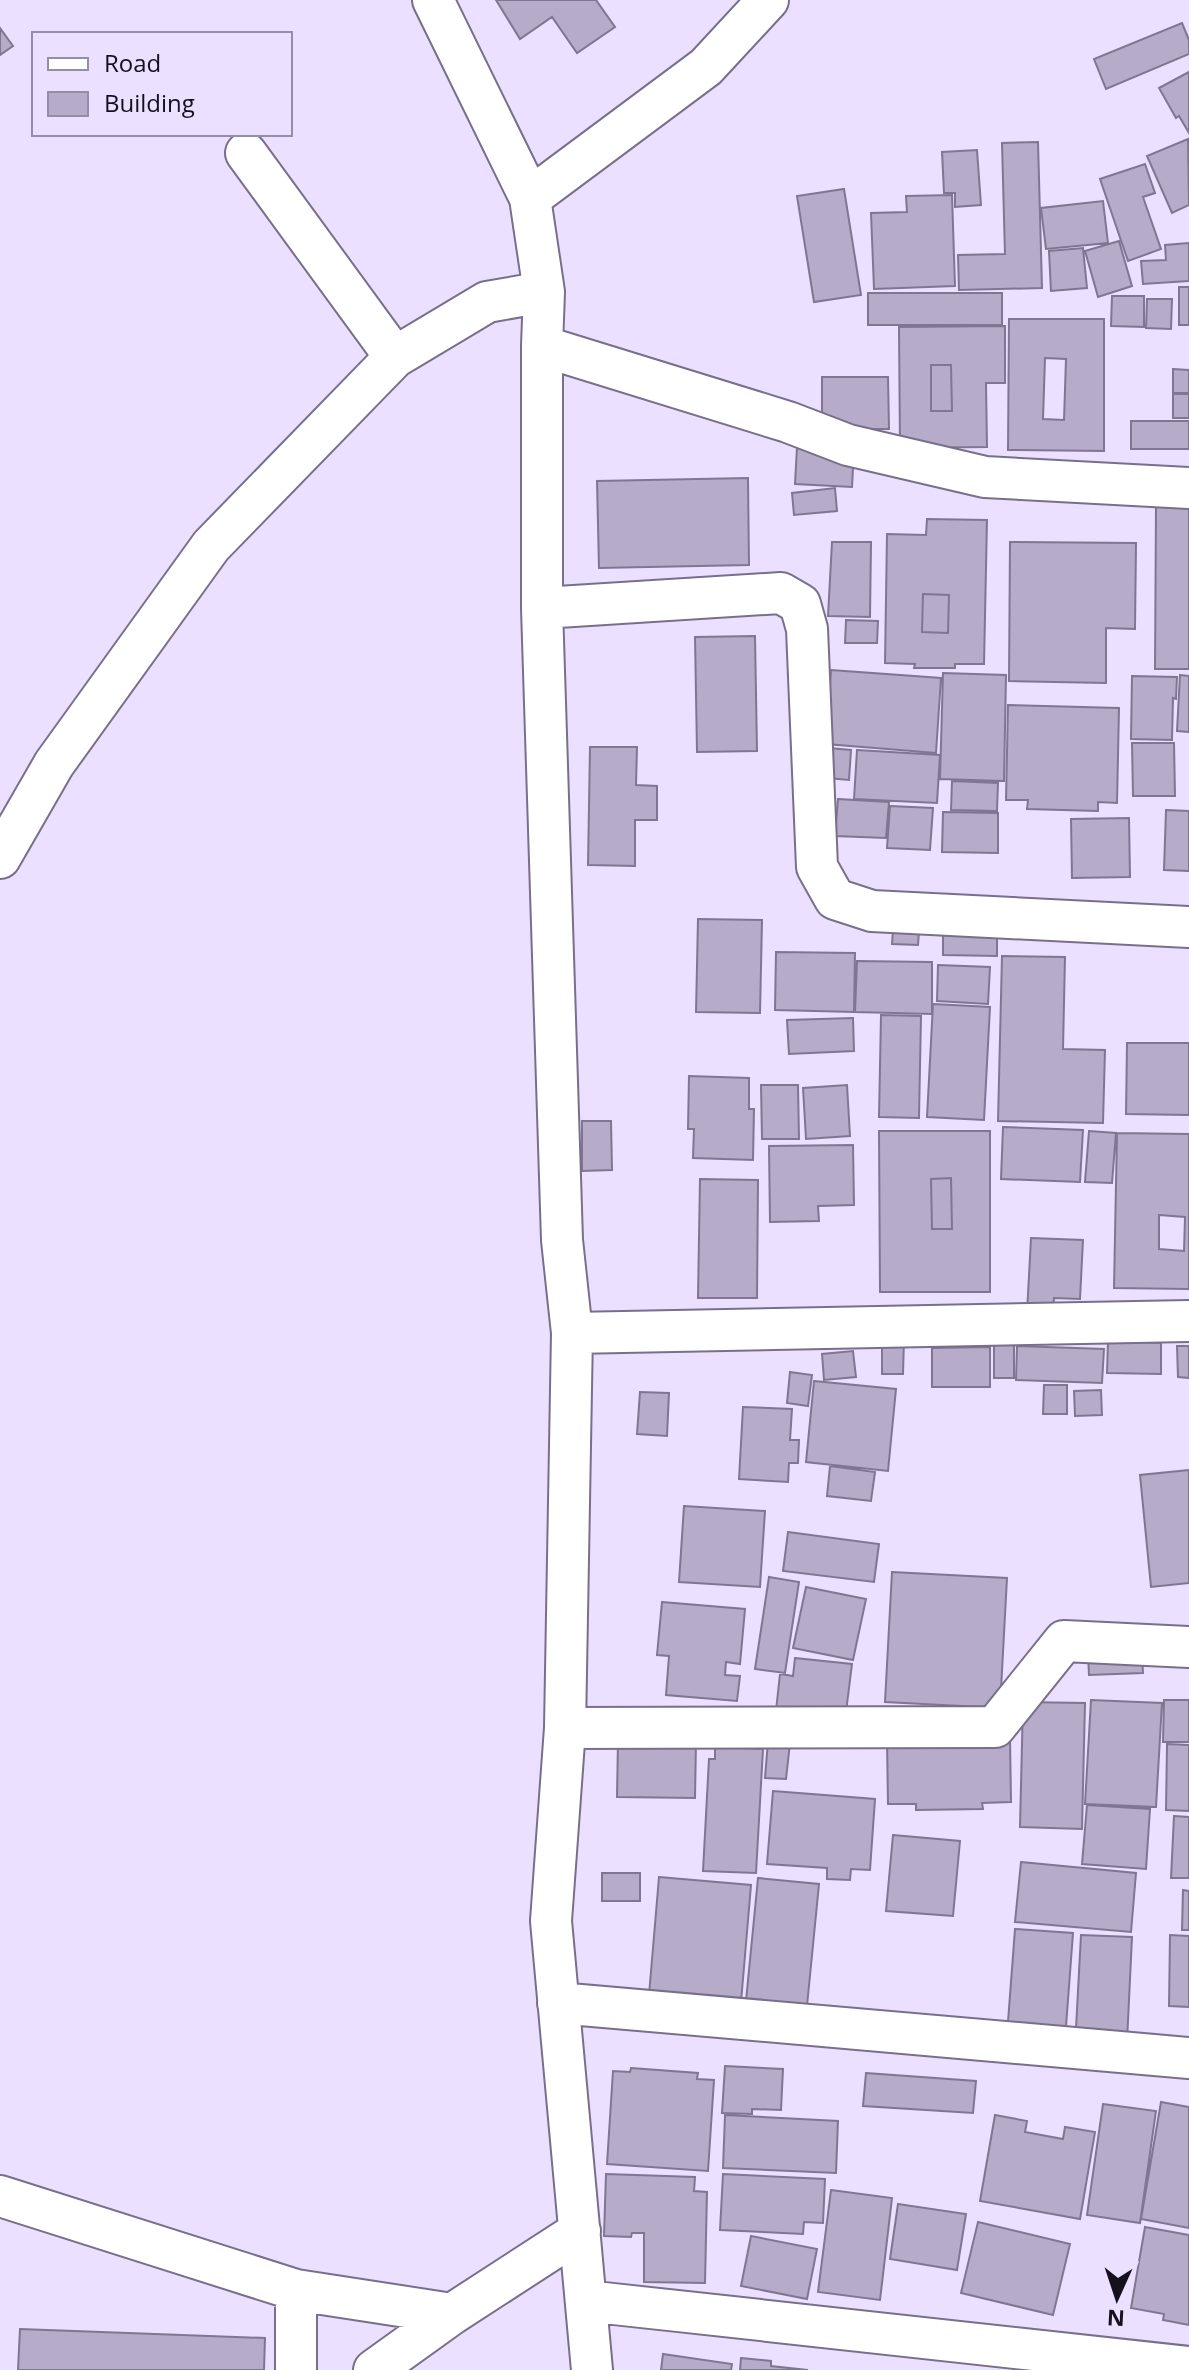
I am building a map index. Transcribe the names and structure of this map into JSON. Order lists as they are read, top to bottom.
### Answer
{
  "legend": ["Road", "Building"],
  "north": "bottom"
}
